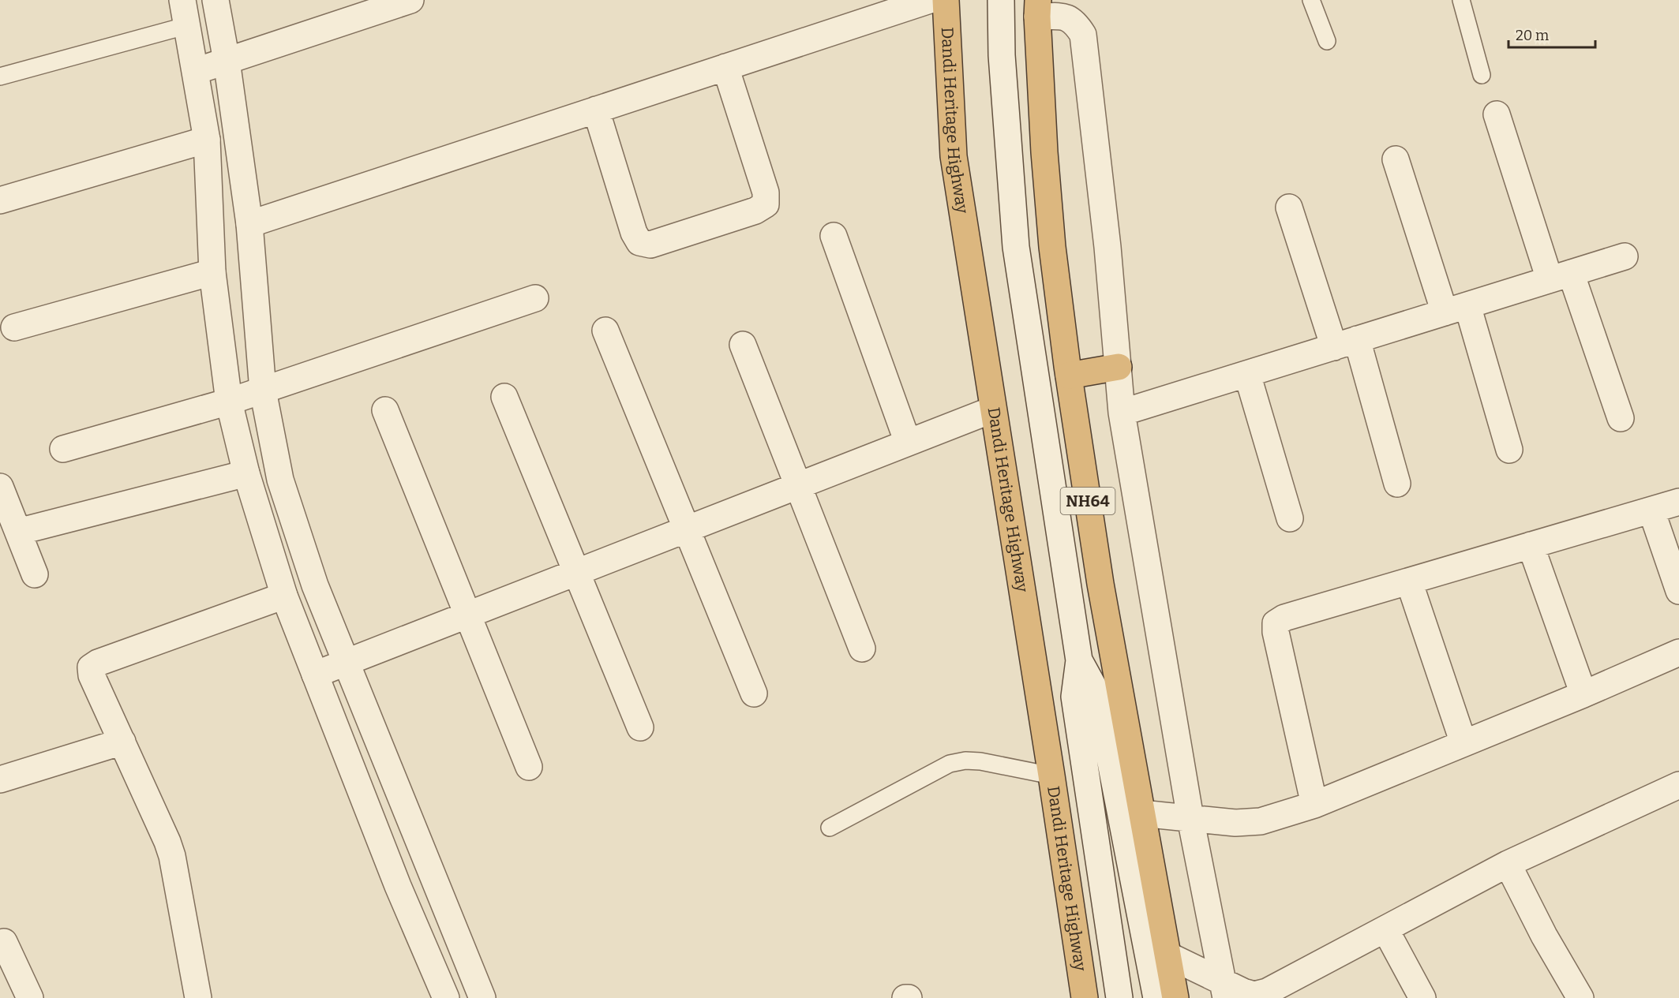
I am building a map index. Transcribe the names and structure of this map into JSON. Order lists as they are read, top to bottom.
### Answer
{
  "streets": {
    "highway": ["Dandi Heritage Highway", "NH64"]
  },
  "scale_bar": "20 m"
}
